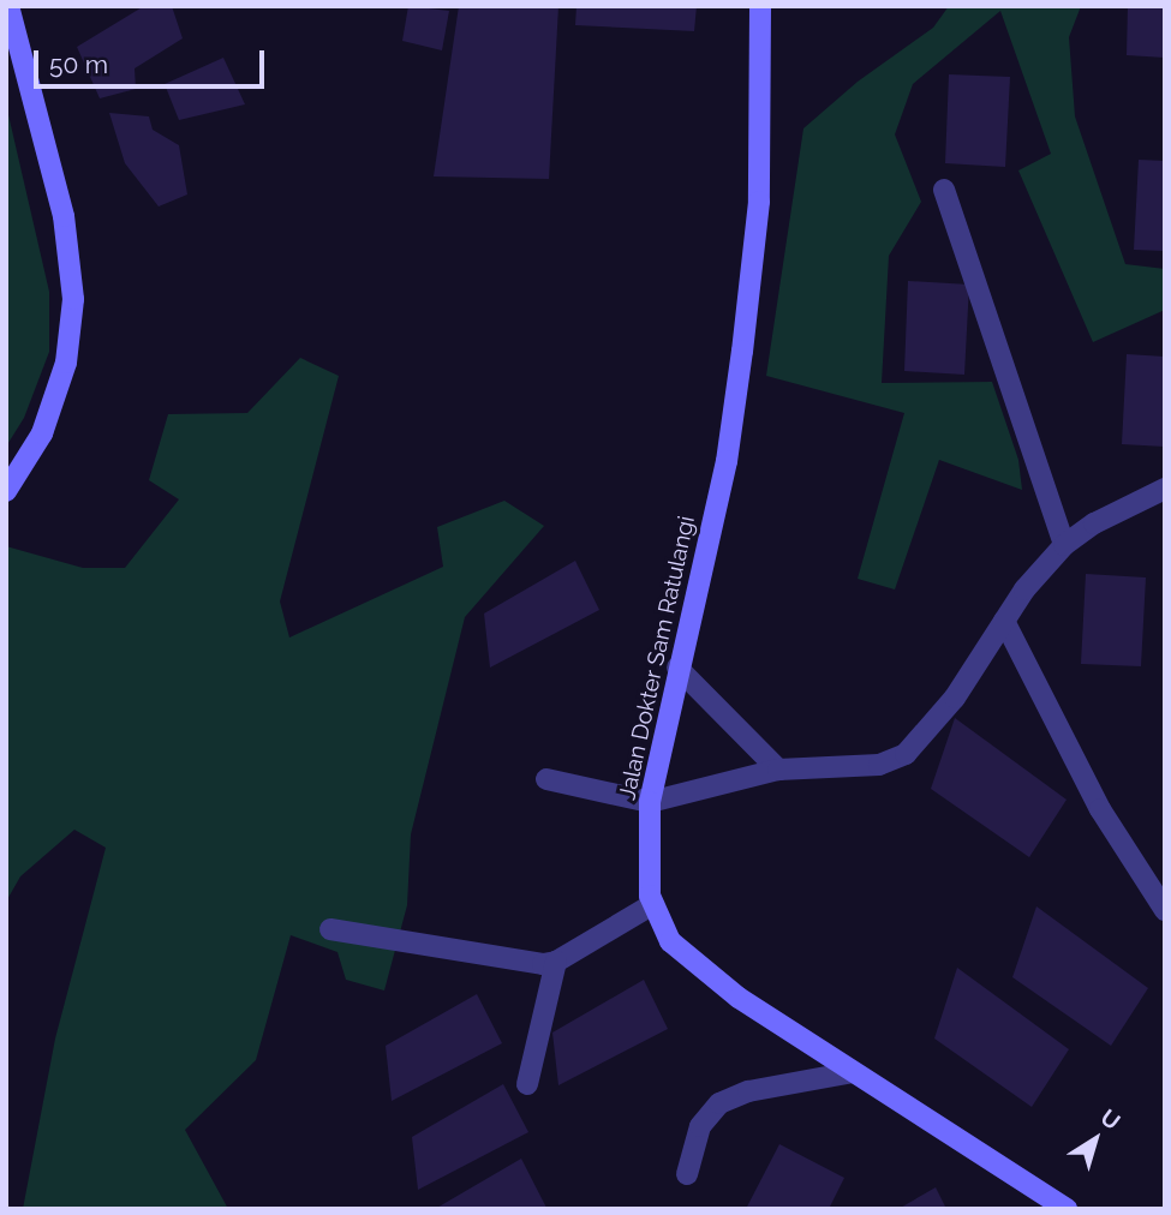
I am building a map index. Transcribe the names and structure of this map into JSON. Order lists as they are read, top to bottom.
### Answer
{
  "streets": {
    "main road": ["Jalan Dokter Sam Ratulangi"]
  },
  "scale_bar": "50 m",
  "north": "top right"
}
